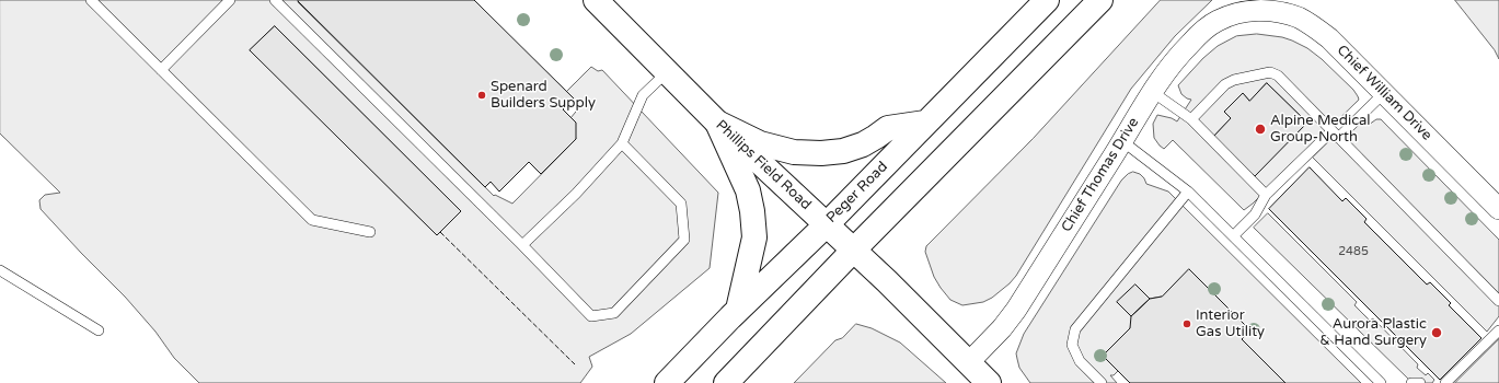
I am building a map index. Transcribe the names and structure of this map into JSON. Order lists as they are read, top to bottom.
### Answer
{
  "streets": {
    "main road": ["Phillips Field Road", "Peger Road"],
    "street": ["Chief William Drive", "Chief Thomas Drive"]
  },
  "crossings": [
    ["Chief William Drive", "Chief Thomas Drive"],
    ["Phillips Field Road", "Chief Thomas Drive"],
    ["Phillips Field Road", "Peger Road"]
  ],
  "places": [
    "Spenard Builders Supply",
    "Alpine Medical Group-North",
    "Interior Gas Utility",
    "Aurora Plastic & Hand Surgery"
  ],
  "house_numbers": ["2485"]
}
